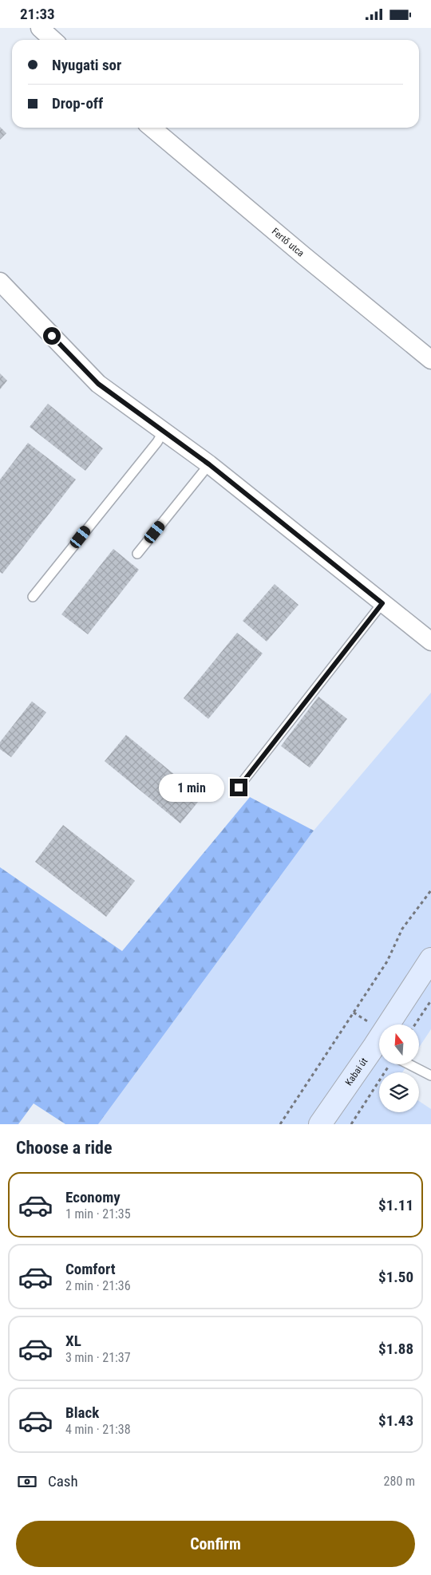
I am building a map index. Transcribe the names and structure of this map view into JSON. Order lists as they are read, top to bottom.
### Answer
{
  "streets": {
    "main road": ["Kabai út"],
    "street": ["Fertő utca"]
  },
  "north": "top",
  "page": {
    "status": "21:33",
    "banner": ["Nyugati sor", "Drop-off"],
    "bubble": "1 min",
    "heading": "Choose a ride",
    "list": [
      {
        "name": "Economy",
        "note": "1 min · 21:35",
        "value": "$1.11"
      },
      {
        "name": "Comfort",
        "note": "2 min · 21:36",
        "value": "$1.50"
      },
      {
        "name": "XL",
        "note": "3 min · 21:37",
        "value": "$1.88"
      },
      {
        "name": "Black",
        "note": "4 min · 21:38",
        "value": "$1.43"
      }
    ],
    "pay": ["Cash", "280 m"],
    "buttons": "Confirm"
  }
}
